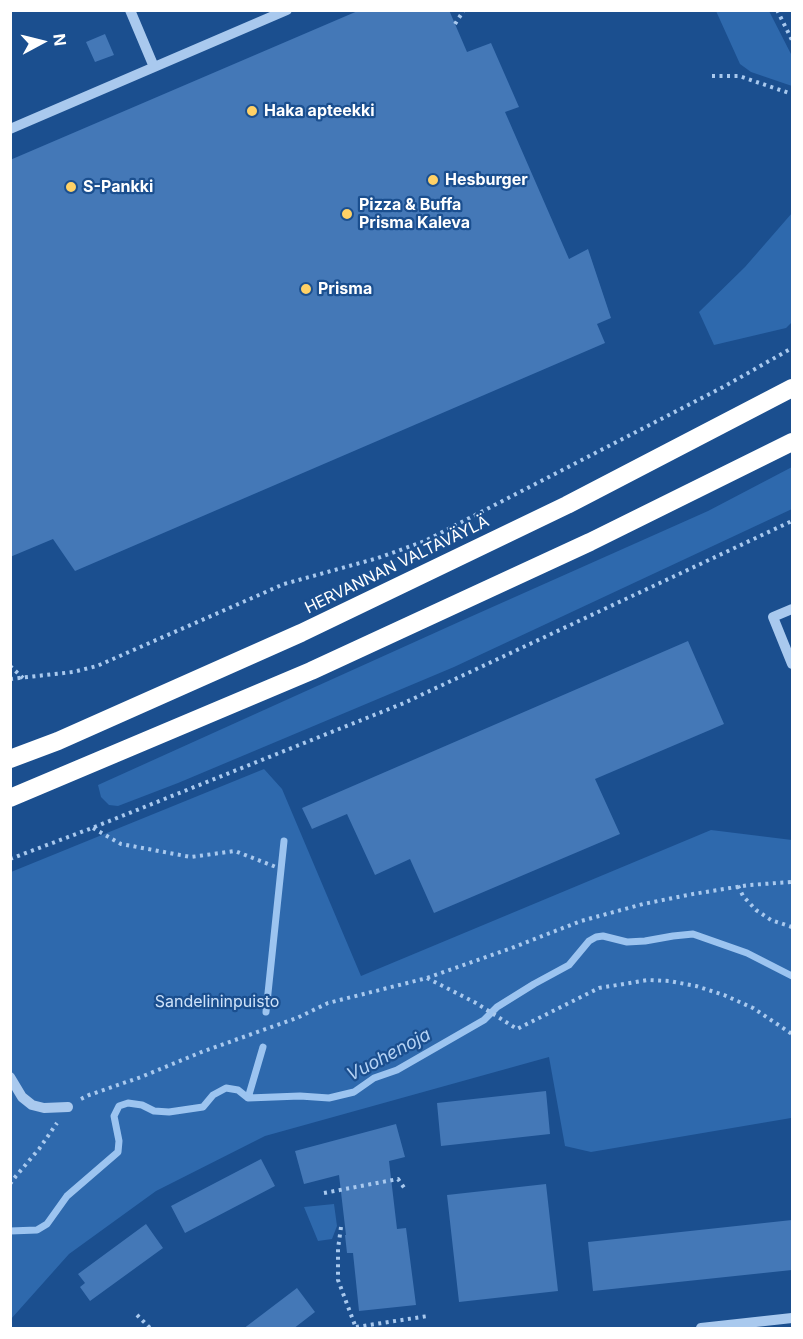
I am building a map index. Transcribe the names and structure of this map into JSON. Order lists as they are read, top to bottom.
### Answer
{
  "streets": {
    "highway": ["HERVANNAN VALTAVÄYLÄ"]
  },
  "water": ["Vuohenoja"],
  "parks": ["Sandelininpuisto"],
  "places": [
    "Haka apteekki",
    "Hesburger",
    "S-Pankki",
    "Pizza & Buffa Prisma Kaleva",
    "Prisma"
  ],
  "north": "right"
}
